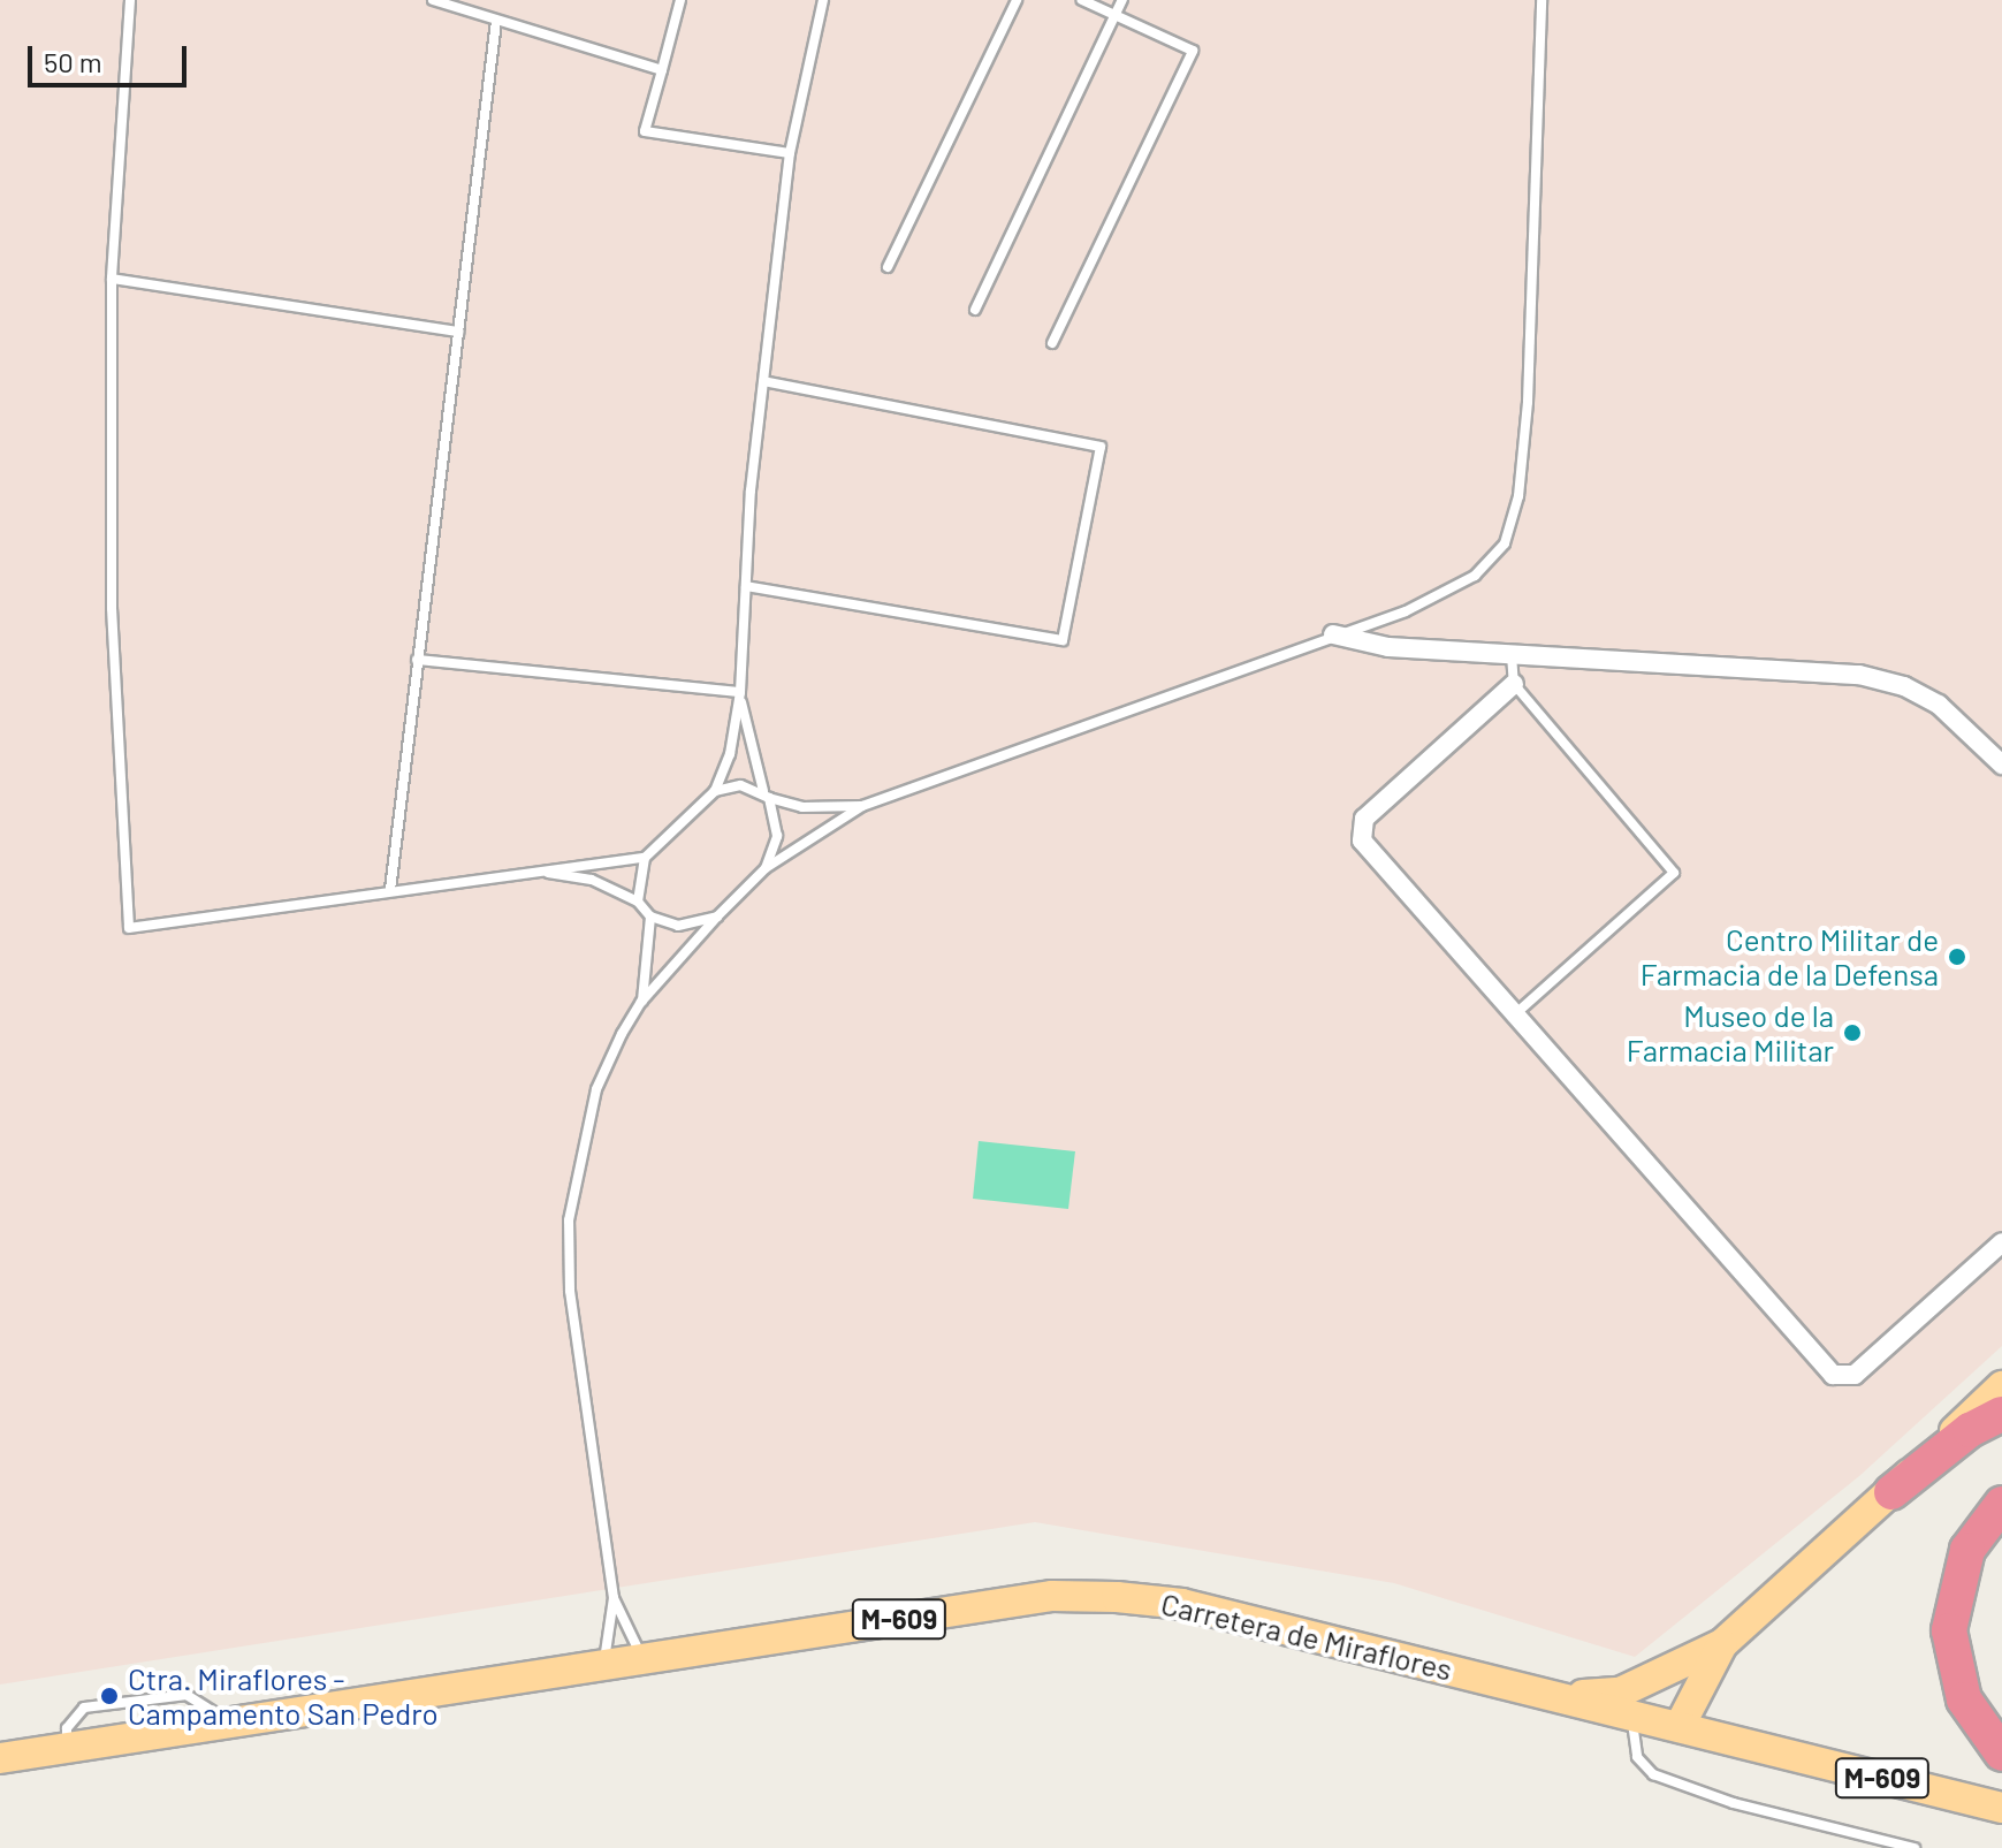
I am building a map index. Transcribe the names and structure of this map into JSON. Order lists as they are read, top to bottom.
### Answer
{
  "streets": {
    "main road": ["M-609", "Carretera de Miraflores"]
  },
  "places": ["Centro Militar de Farmacia de la Defensa", "Museo de la Farmacia Militar", "Ctra. Miraflores - Campamento San Pedro"],
  "scale_bar": "50 m"
}
